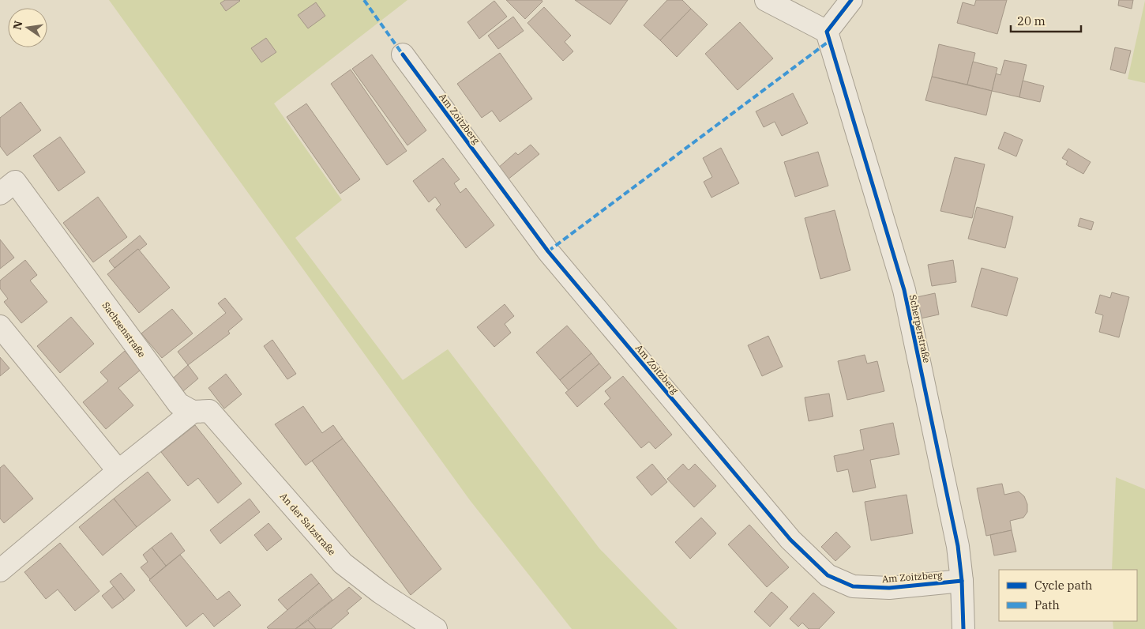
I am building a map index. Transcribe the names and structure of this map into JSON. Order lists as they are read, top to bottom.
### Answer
{
  "streets": {
    "street": [
      "Am Zoitzberg",
      "Scherperstraße",
      "Sachsenstraße",
      "An der Salzstraße"
    ]
  },
  "crossings": [
    ["Am Zoitzberg", "Scherperstraße"],
    ["Sachsenstraße", "An der Salzstraße"]
  ],
  "legend": ["Cycle path", "Path"],
  "scale_bar": "20 m",
  "north": "left"
}
